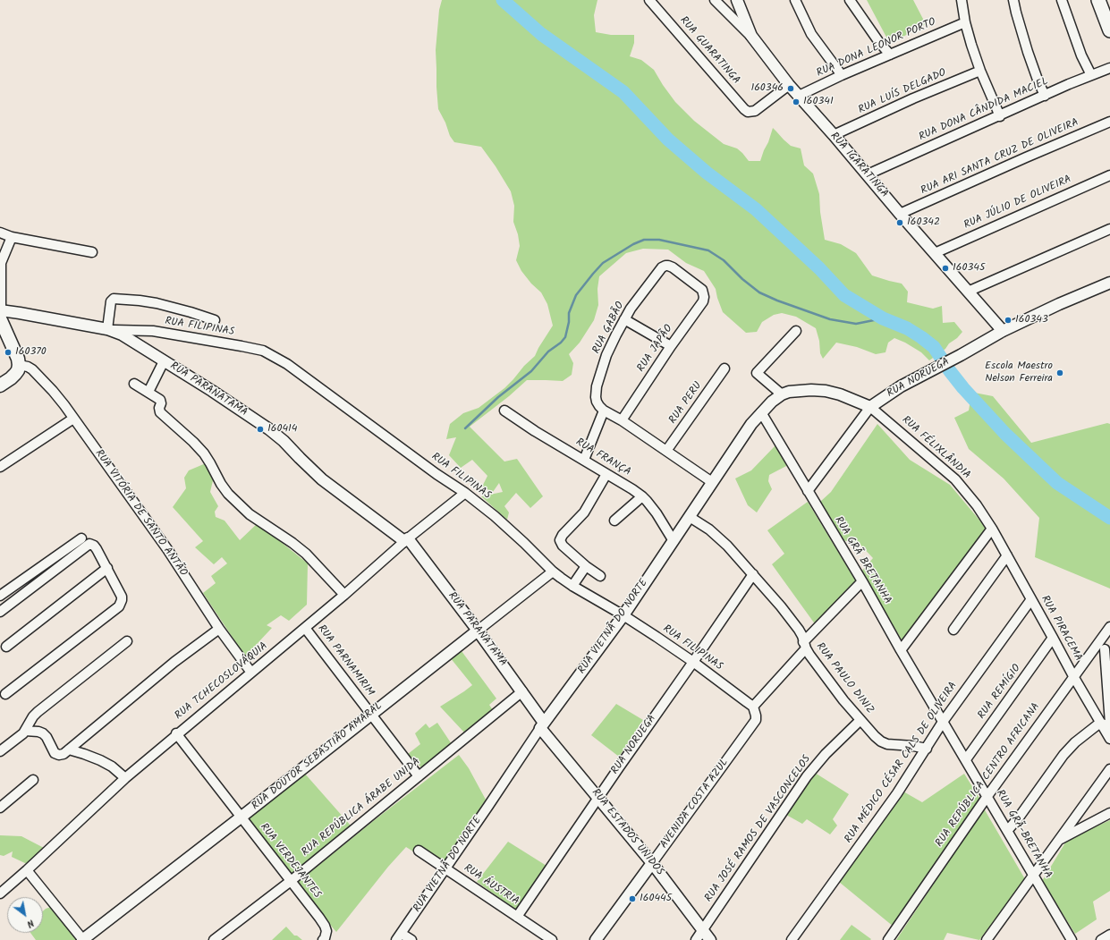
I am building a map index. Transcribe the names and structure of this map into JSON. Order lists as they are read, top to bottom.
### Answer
{
  "streets": {
    "street": [
      "RUA DONA LEONOR PORTO",
      "RUA GUARATINGA",
      "RUA LUÍS DELGADO",
      "RUA DONA CÂNDIDA MACIEL",
      "RUA ARI SANTA CRUZ DE OLIVEIRA",
      "RUA IGARATINGA",
      "RUA JÚLIO DE OLIVEIRA",
      "RUA FILIPINAS",
      "RUA GABÃO",
      "RUA JAPÃO",
      "RUA NORUEGA",
      "RUA PARANATAMA",
      "RUA PERU",
      "RUA FÉLIXLÂNDIA",
      "RUA FRANÇA",
      "RUA VITÓRIA DE SANTO ANTÃO",
      "RUA GRÃ BRETANHA",
      "RUA VIETNÃ DO NORTE",
      "RUA PIRACEMA",
      "RUA PARNAMIRIM",
      "RUA PAULO DINIZ",
      "RUA TCHECOSLOVÁQUIA",
      "RUA REMÍGIO",
      "RUA DOUTOR SEBASTIÃO AMARAL",
      "RUA MÉDICO CÉSAR CALS DE OLIVEIRA",
      "RUA REPÚBLICA CENTRO AFRICANA",
      "AVENIDA COSTA AZUL",
      "RUA REPÚBLICA ÁRABE UNIDA",
      "RUA JOSÉ RAMOS DE VASCONCELOS",
      "RUA ESTADOS UNIDOS",
      "RUA GRÃ-BRETANHA",
      "RUA VERDEJANTES",
      "RUA ÁUSTRIA"
    ]
  },
  "crossings": [
    ["RUA DONA LEONOR PORTO", "RUA IGARATINGA"],
    ["RUA GUARATINGA", "RUA IGARATINGA"],
    ["RUA LUÍS DELGADO", "RUA IGARATINGA"],
    ["RUA DONA CÂNDIDA MACIEL", "RUA IGARATINGA"],
    ["RUA ARI SANTA CRUZ DE OLIVEIRA", "RUA IGARATINGA"],
    ["RUA IGARATINGA", "RUA JÚLIO DE OLIVEIRA"],
    ["RUA IGARATINGA", "RUA NORUEGA"],
    ["RUA FILIPINAS", "RUA NORUEGA"],
    ["RUA FILIPINAS", "RUA PARANATAMA"],
    ["RUA FILIPINAS", "RUA VIETNÃ DO NORTE"],
    ["RUA FILIPINAS", "RUA TCHECOSLOVÁQUIA"],
    ["RUA FILIPINAS", "RUA DOUTOR SEBASTIÃO AMARAL"],
    ["RUA FILIPINAS", "AVENIDA COSTA AZUL"],
    ["RUA GABÃO", "RUA JAPÃO"],
    ["RUA NORUEGA", "RUA FÉLIXLÂNDIA"],
    ["RUA NORUEGA", "RUA GRÃ BRETANHA"],
    ["RUA NORUEGA", "RUA PAULO DINIZ"],
    ["RUA NORUEGA", "RUA ESTADOS UNIDOS"],
    ["RUA NORUEGA", "RUA ÁUSTRIA"],
    ["RUA PARANATAMA", "RUA VIETNÃ DO NORTE"],
    ["RUA PARANATAMA", "RUA TCHECOSLOVÁQUIA"],
    ["RUA PARANATAMA", "RUA DOUTOR SEBASTIÃO AMARAL"],
    ["RUA PARANATAMA", "RUA REPÚBLICA ÁRABE UNIDA"],
    ["RUA PARANATAMA", "RUA ESTADOS UNIDOS"],
    ["RUA FÉLIXLÂNDIA", "RUA PIRACEMA"],
    ["RUA FRANÇA", "RUA VIETNÃ DO NORTE"],
    ["RUA VITÓRIA DE SANTO ANTÃO", "RUA TCHECOSLOVÁQUIA"],
    ["RUA GRÃ BRETANHA", "RUA VIETNÃ DO NORTE"],
    ["RUA GRÃ BRETANHA", "RUA MÉDICO CÉSAR CALS DE OLIVEIRA"],
    ["RUA GRÃ BRETANHA", "RUA GRÃ-BRETANHA"],
    ["RUA VIETNÃ DO NORTE", "RUA PAULO DINIZ"],
    ["RUA VIETNÃ DO NORTE", "RUA ESTADOS UNIDOS"],
    ["RUA VIETNÃ DO NORTE", "RUA ÁUSTRIA"],
    ["RUA PIRACEMA", "RUA REMÍGIO"],
    ["RUA PIRACEMA", "RUA MÉDICO CÉSAR CALS DE OLIVEIRA"],
    ["RUA PIRACEMA", "RUA REPÚBLICA CENTRO AFRICANA"],
    ["RUA PARNAMIRIM", "RUA TCHECOSLOVÁQUIA"],
    ["RUA PARNAMIRIM", "RUA DOUTOR SEBASTIÃO AMARAL"],
    ["RUA PARNAMIRIM", "RUA REPÚBLICA ÁRABE UNIDA"],
    ["RUA PAULO DINIZ", "RUA MÉDICO CÉSAR CALS DE OLIVEIRA"],
    ["RUA PAULO DINIZ", "RUA JOSÉ RAMOS DE VASCONCELOS"],
    ["RUA TCHECOSLOVÁQUIA", "RUA VERDEJANTES"],
    ["RUA REMÍGIO", "RUA GRÃ-BRETANHA"],
    ["RUA DOUTOR SEBASTIÃO AMARAL", "RUA VERDEJANTES"],
    ["RUA MÉDICO CÉSAR CALS DE OLIVEIRA", "RUA GRÃ-BRETANHA"],
    ["RUA REPÚBLICA CENTRO AFRICANA", "RUA GRÃ-BRETANHA"],
    ["AVENIDA COSTA AZUL", "RUA ESTADOS UNIDOS"],
    ["RUA REPÚBLICA ÁRABE UNIDA", "RUA VERDEJANTES"],
    ["RUA JOSÉ RAMOS DE VASCONCELOS", "RUA ESTADOS UNIDOS"]
  ],
  "places": [
    "160346",
    "160341",
    "160342",
    "160345",
    "160343",
    "160370",
    "Escola Maestro Nelson Ferreira",
    "160414",
    "160445"
  ],
  "north": "bottom right"
}
